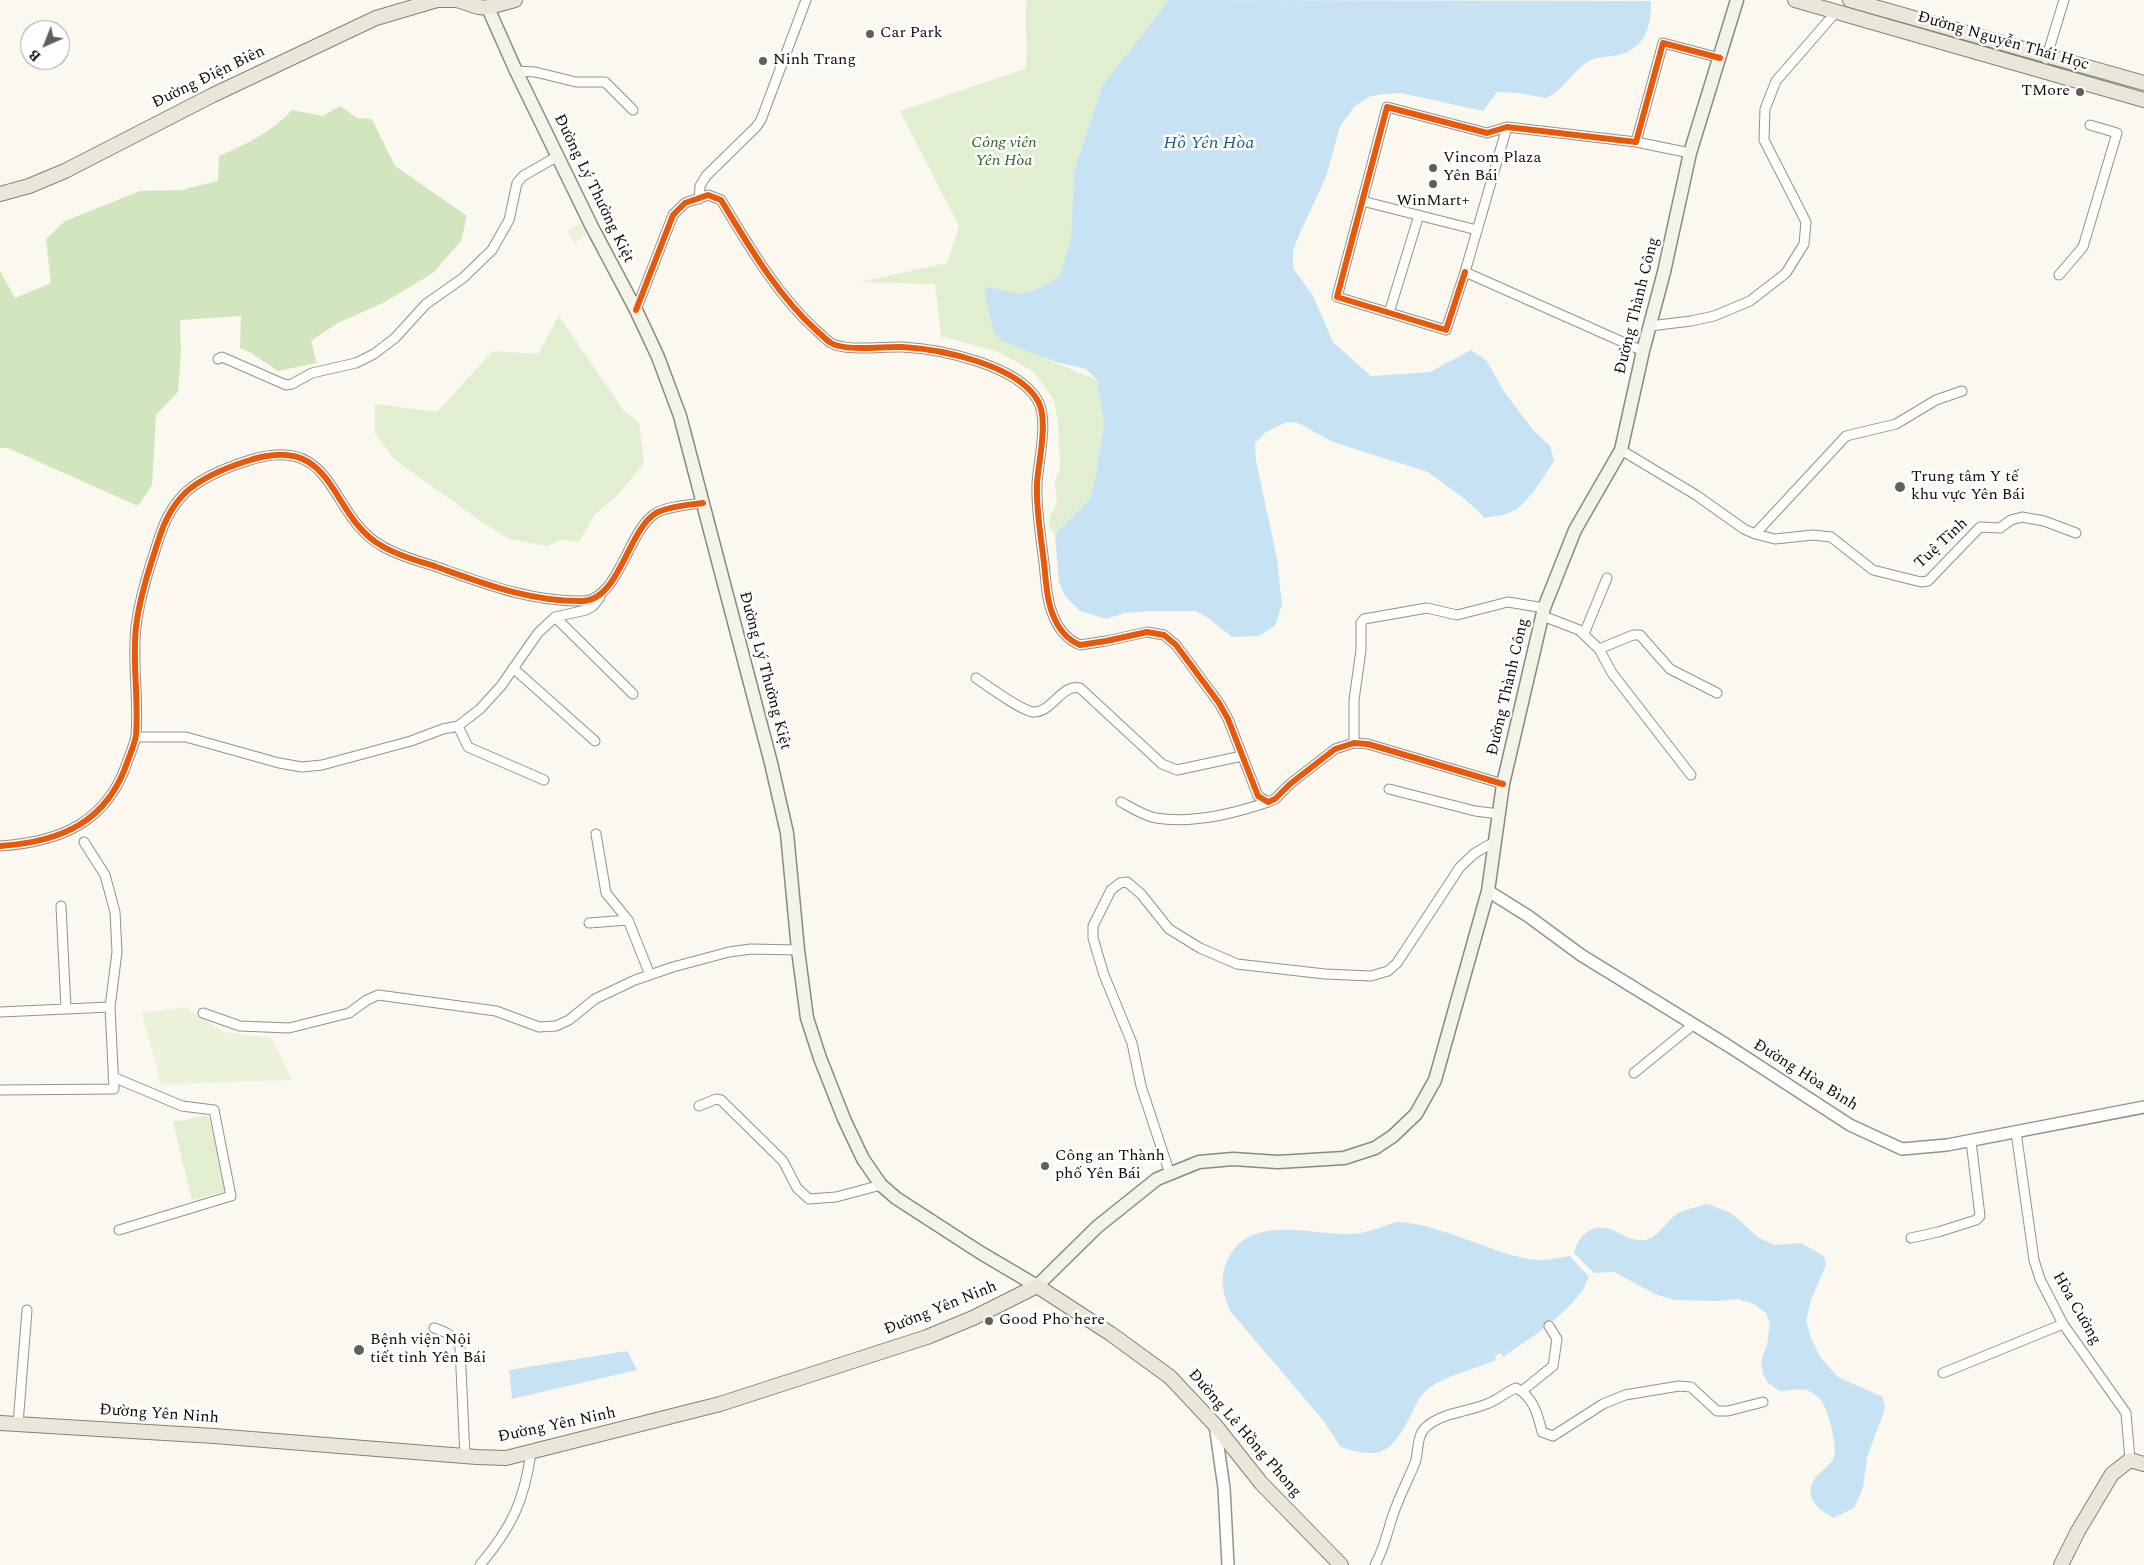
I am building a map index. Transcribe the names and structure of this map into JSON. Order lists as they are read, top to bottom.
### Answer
{
  "streets": {
    "main road": [
      "Đường Nguyễn Thái Học",
      "Đường Điện Biên",
      "Đường Lý Thường Kiệt",
      "Đường Thành Công",
      "Đường Yên Ninh",
      "Đường Lê Hồng Phong"
    ],
    "street": ["Tuệ Tĩnh", "Đường Hòa Bình", "Hòa Cường"]
  },
  "crossings": [
    ["Đường Điện Biên", "Đường Lý Thường Kiệt"],
    ["Đường Lý Thường Kiệt", "Đường Thành Công"],
    ["Đường Lý Thường Kiệt", "Đường Yên Ninh"],
    ["Đường Lý Thường Kiệt", "Đường Lê Hồng Phong"],
    ["Đường Thành Công", "Tuệ Tĩnh"],
    ["Đường Thành Công", "Đường Hòa Bình"],
    ["Đường Thành Công", "Đường Yên Ninh"],
    ["Đường Thành Công", "Đường Lê Hồng Phong"],
    ["Đường Hòa Bình", "Hòa Cường"],
    ["Đường Yên Ninh", "Đường Lê Hồng Phong"]
  ],
  "water": ["Hồ Yên Hòa"],
  "parks": ["Công viên Yên Hòa"],
  "places": [
    "Car Park",
    "Ninh Trang",
    "TMore",
    "Vincom Plaza Yên Bái",
    "WinMart+",
    "Trung tâm Y tế khu vực Yên Bái",
    "Công an Thành phố Yên Bái",
    "Good Pho here",
    "Bệnh viện Nội tiết tỉnh Yên Bái"
  ],
  "north": "bottom left"
}
